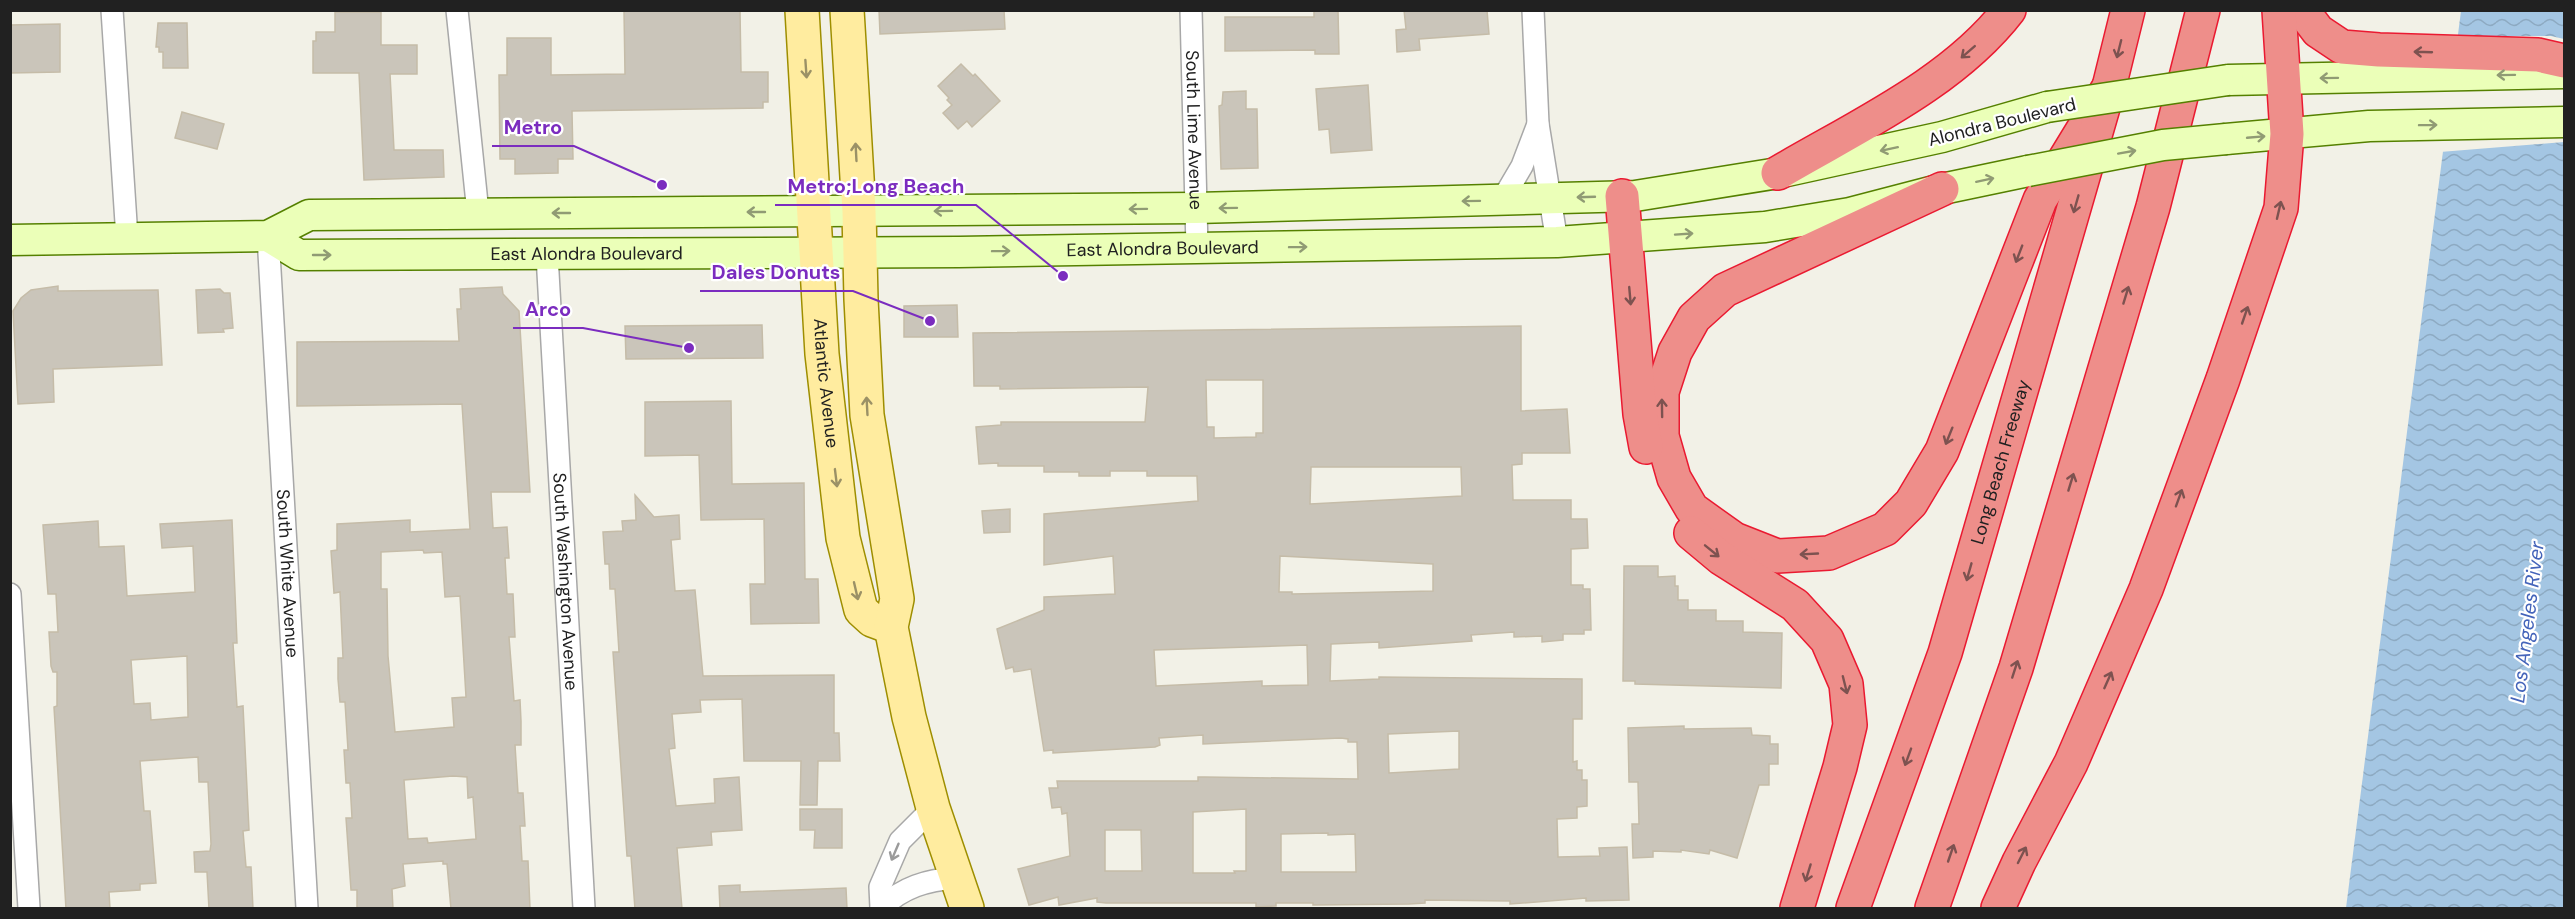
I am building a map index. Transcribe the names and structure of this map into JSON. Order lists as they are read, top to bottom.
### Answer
{
  "streets": {
    "highway": ["Long Beach Freeway"],
    "main road": ["Alondra Boulevard", "East Alondra Boulevard", "Atlantic Avenue"],
    "street": ["South Lime Avenue", "South White Avenue", "South Washington Avenue"]
  },
  "crossings": [
    ["South Lime Avenue", "East Alondra Boulevard"],
    ["East Alondra Boulevard", "Atlantic Avenue"],
    ["East Alondra Boulevard", "South White Avenue"],
    ["East Alondra Boulevard", "South Washington Avenue"]
  ],
  "water": ["Los Angeles River"],
  "places": [
    "Metro",
    "Metro;Long Beach",
    "Dales Donuts",
    "Arco"
  ]
}
